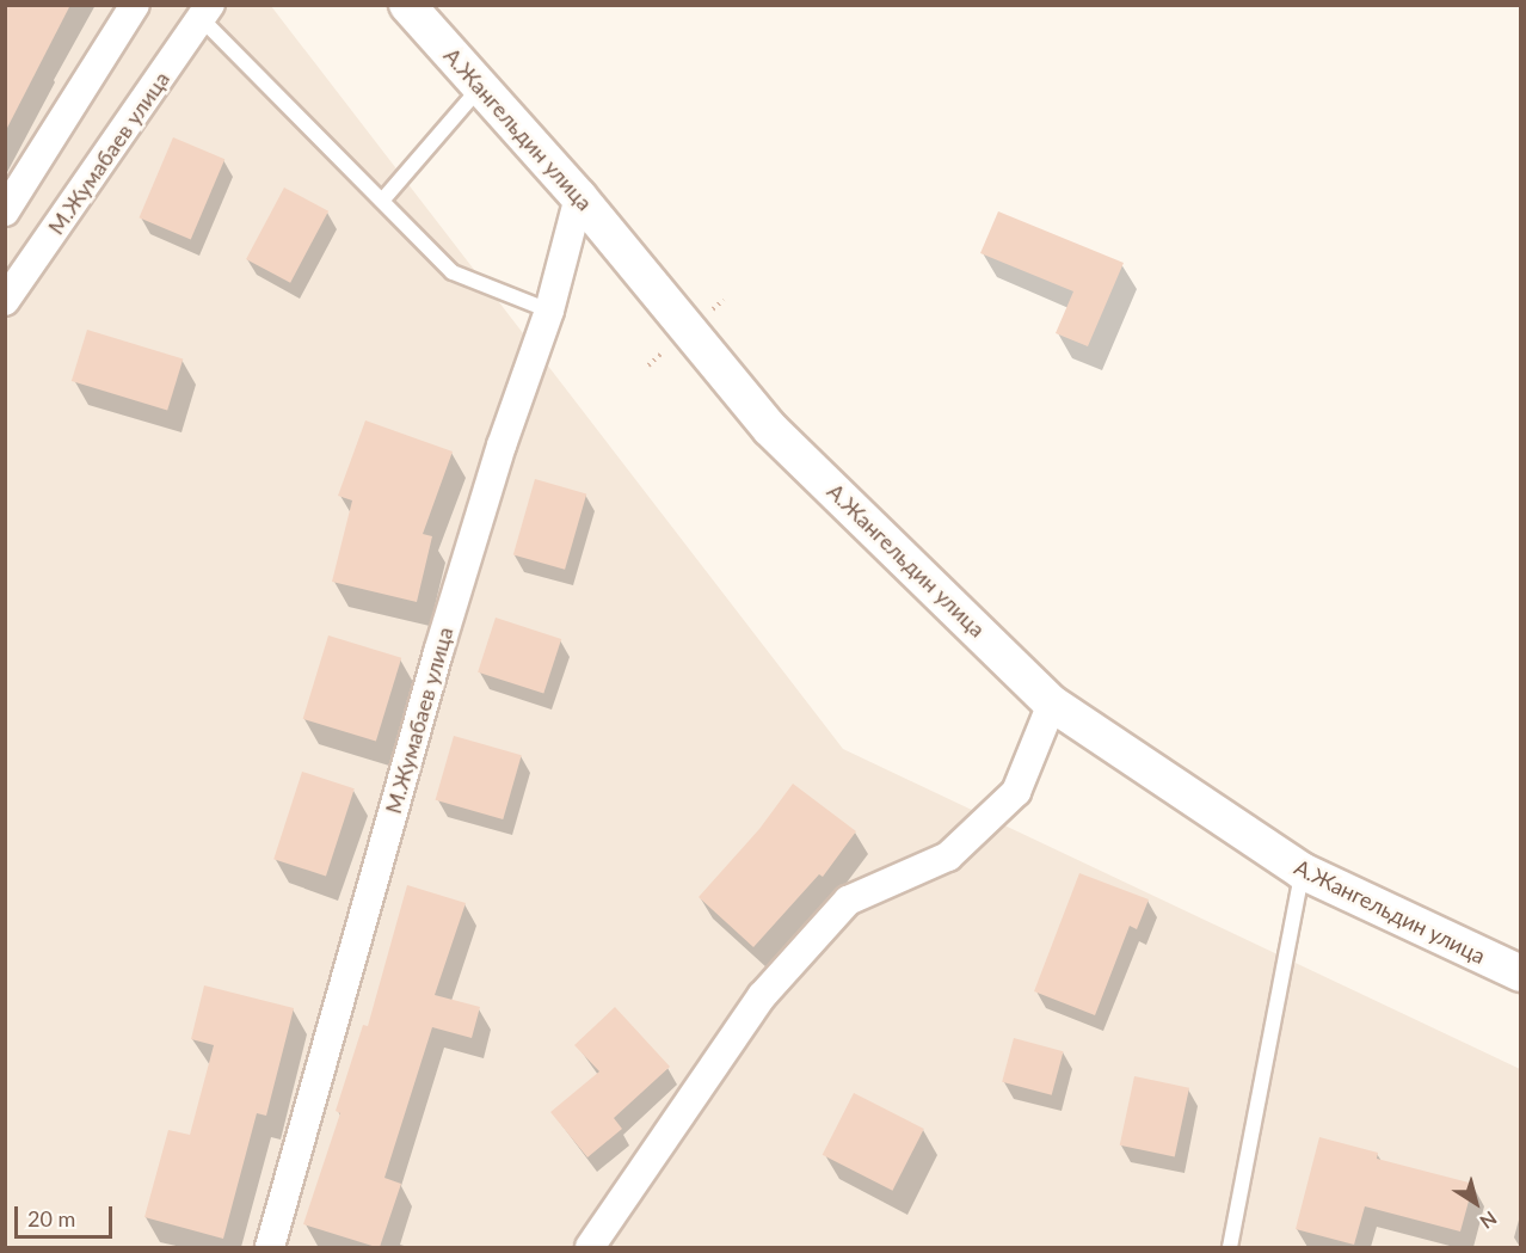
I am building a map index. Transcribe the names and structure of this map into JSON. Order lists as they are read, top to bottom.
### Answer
{
  "streets": {
    "street": ["А.Жангельдин улица", "М.Жумабаев улица"]
  },
  "crossings": [
    ["А.Жангельдин улица", "М.Жумабаев улица"]
  ],
  "scale_bar": "20 m",
  "north": "bottom right"
}
